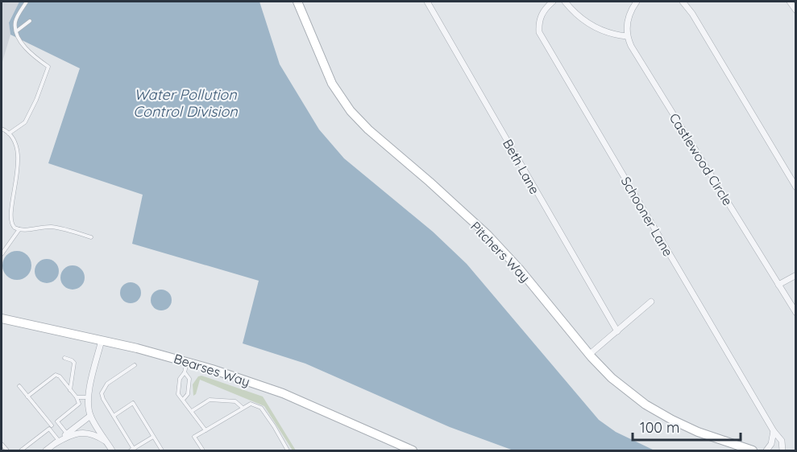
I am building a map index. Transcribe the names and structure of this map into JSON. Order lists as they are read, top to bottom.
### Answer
{
  "streets": {
    "main road": ["Pitchers Way", "Bearses Way"],
    "street": ["Castlewood Circle", "Beth Lane", "Schooner Lane"]
  },
  "water": ["Water Pollution Control Division"],
  "scale_bar": "100 m"
}
